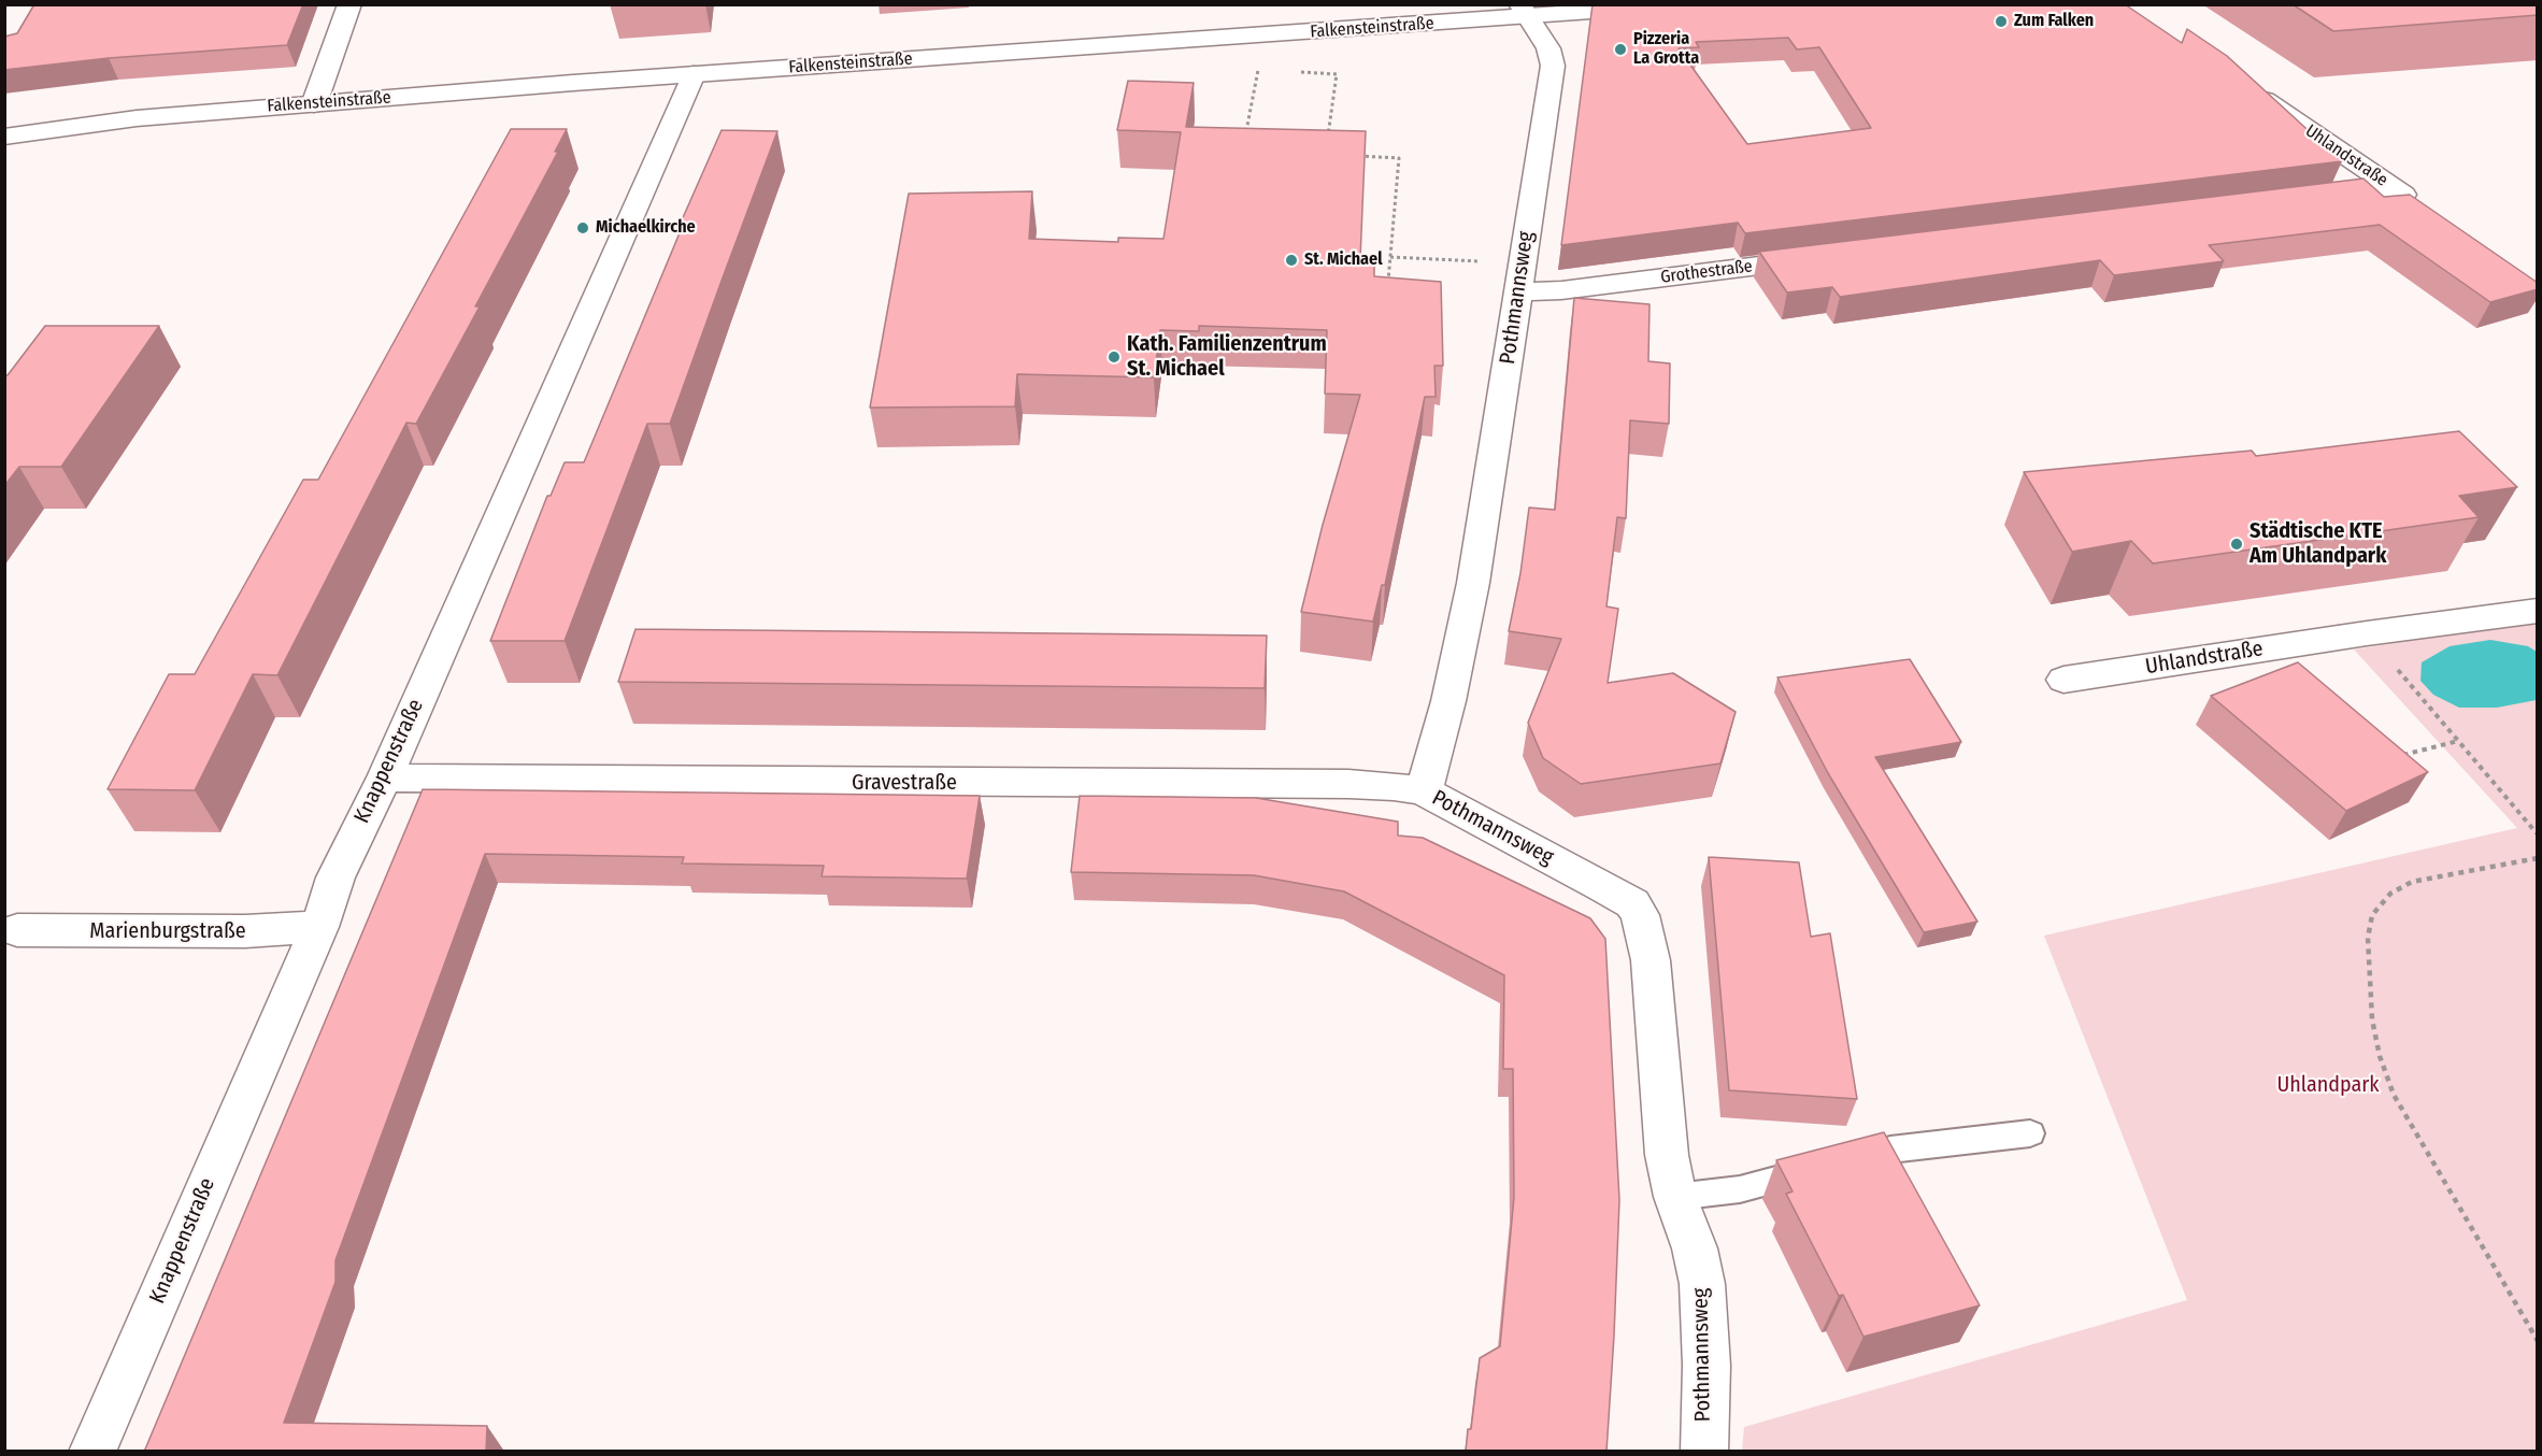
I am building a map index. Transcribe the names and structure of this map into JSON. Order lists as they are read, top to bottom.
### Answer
{
  "streets": {
    "street": [
      "Falkensteinstraße",
      "Uhlandstraße",
      "Grothestraße",
      "Pothmannsweg",
      "Knappenstraße",
      "Gravestraße",
      "Marienburgstraße"
    ]
  },
  "crossings": [
    ["Falkensteinstraße", "Pothmannsweg"],
    ["Falkensteinstraße", "Knappenstraße"],
    ["Grothestraße", "Pothmannsweg"],
    ["Pothmannsweg", "Gravestraße"],
    ["Knappenstraße", "Gravestraße"],
    ["Knappenstraße", "Marienburgstraße"]
  ],
  "parks": ["Uhlandpark"],
  "places": [
    "Zum Falken",
    "Pizzeria La Grotta",
    "Michaelkirche",
    "St. Michael",
    "Kath. Familienzentrum St. Michael",
    "Städtische KTE Am Uhlandpark"
  ]
}
